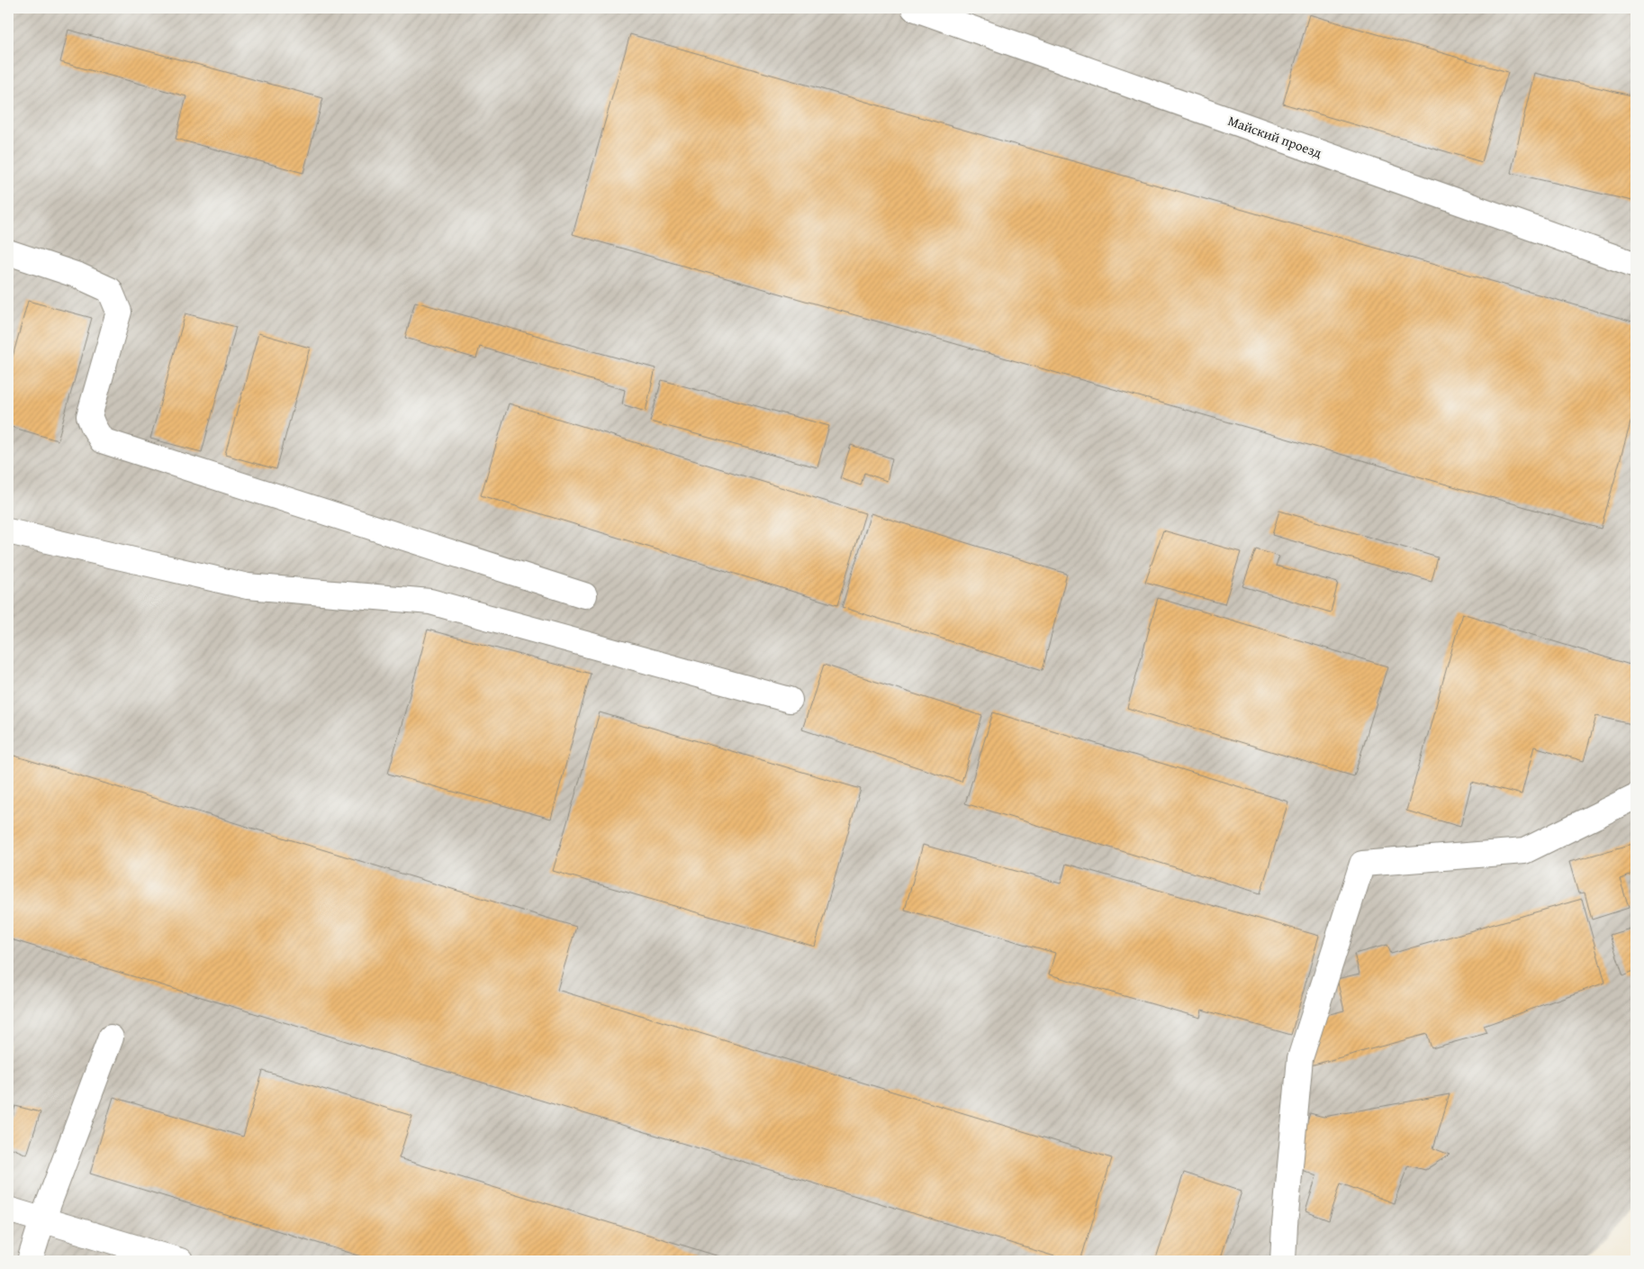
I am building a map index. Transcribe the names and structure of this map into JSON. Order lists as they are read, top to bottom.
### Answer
{
  "streets": {
    "street": ["Майский проезд"]
  }
}
